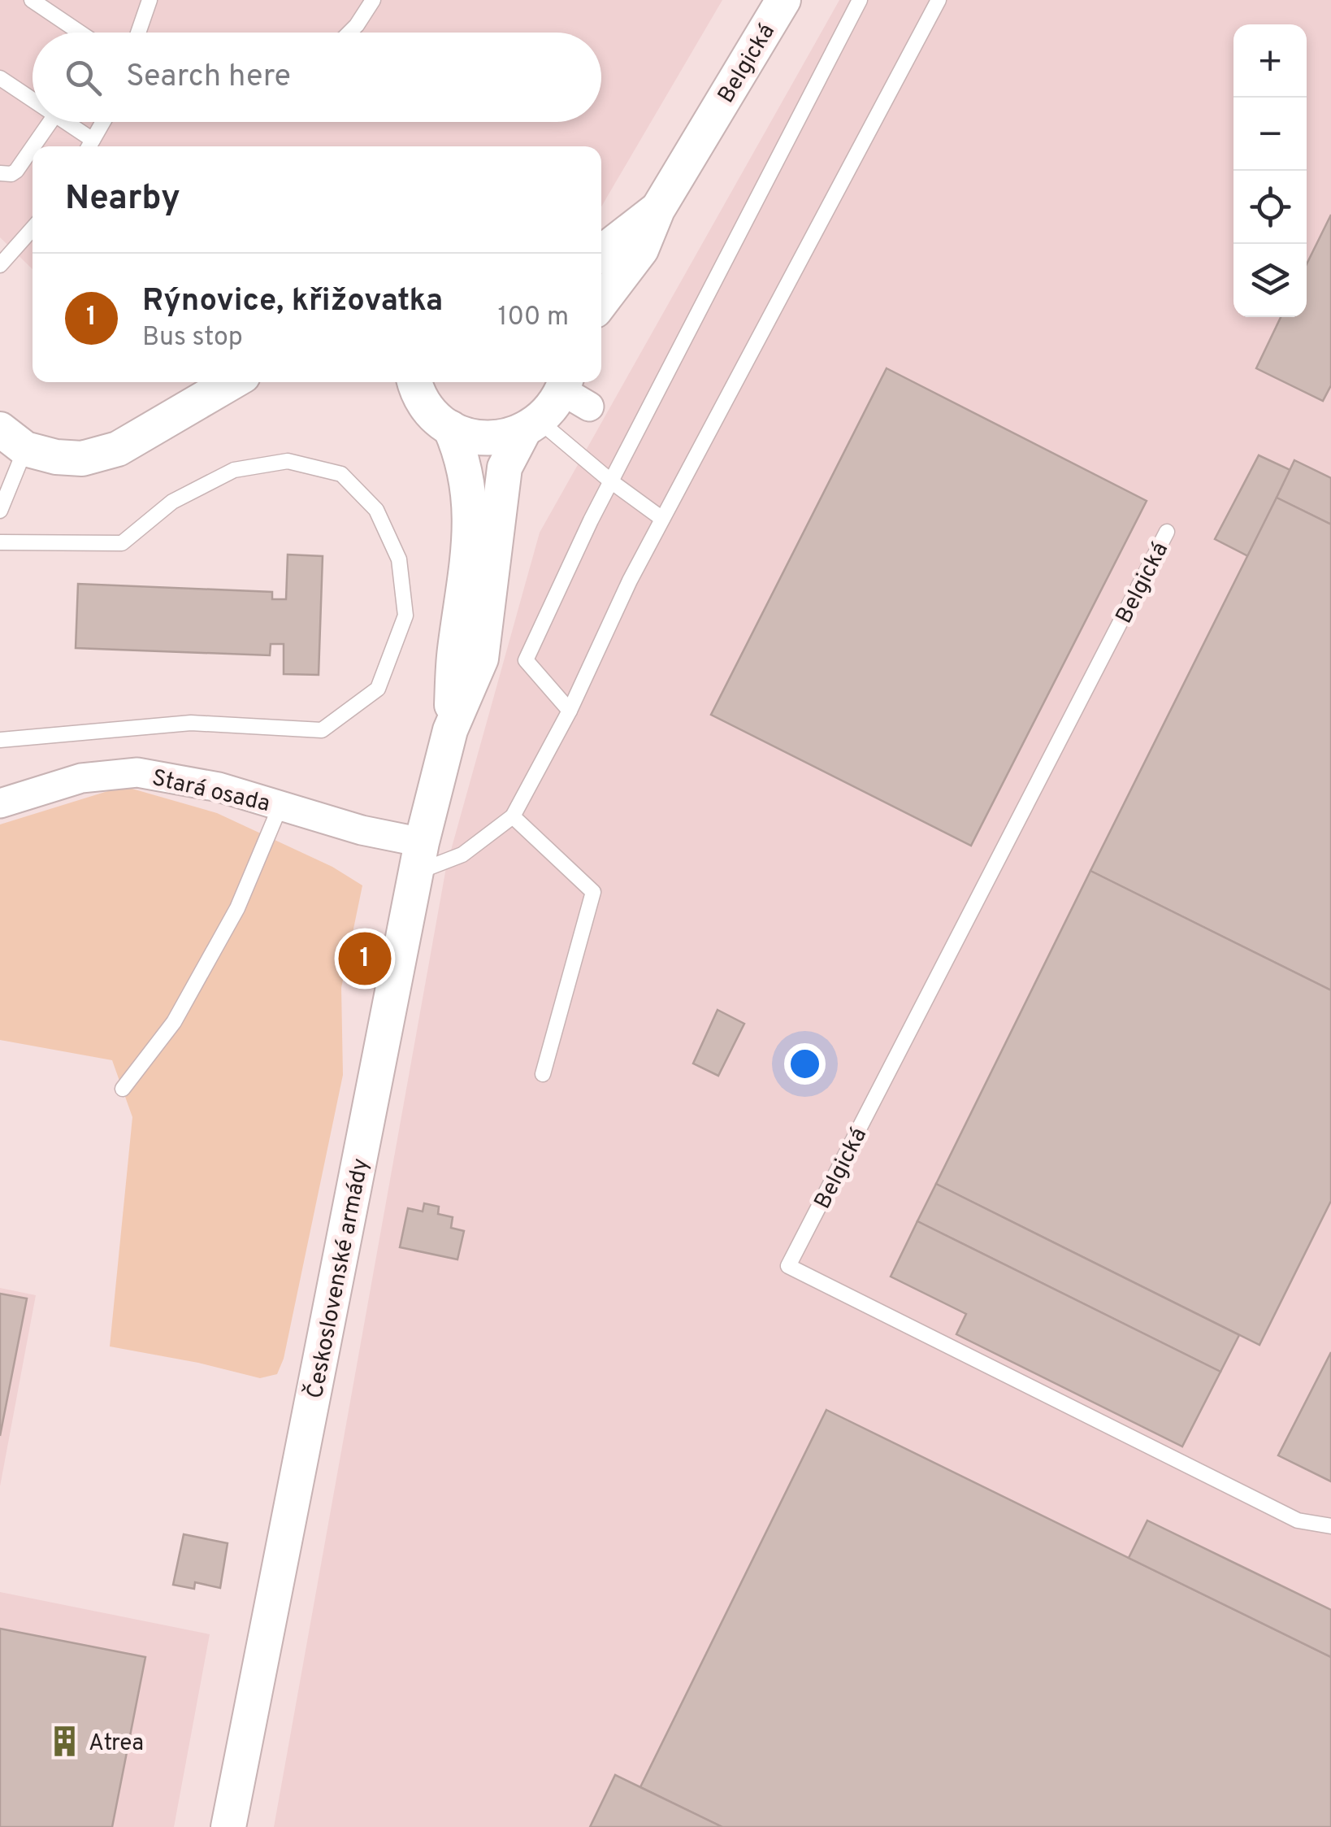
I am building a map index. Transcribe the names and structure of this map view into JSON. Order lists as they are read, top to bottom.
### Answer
{
  "streets": {
    "street": ["Belgická", "Stará osada", "Československé armády"]
  },
  "crossings": [
    ["Stará osada", "Československé armády"]
  ],
  "places": {
    "building": ["Atrea"]
  },
  "page": {
    "map_buttons": ["+", "−"],
    "search": "Search here",
    "heading": "Nearby",
    "list": [
      {
        "mark": "1",
        "name": "Rýnovice, křižovatka",
        "note": "Bus stop",
        "value": "100 m"
      }
    ],
    "pins": "1"
  }
}
